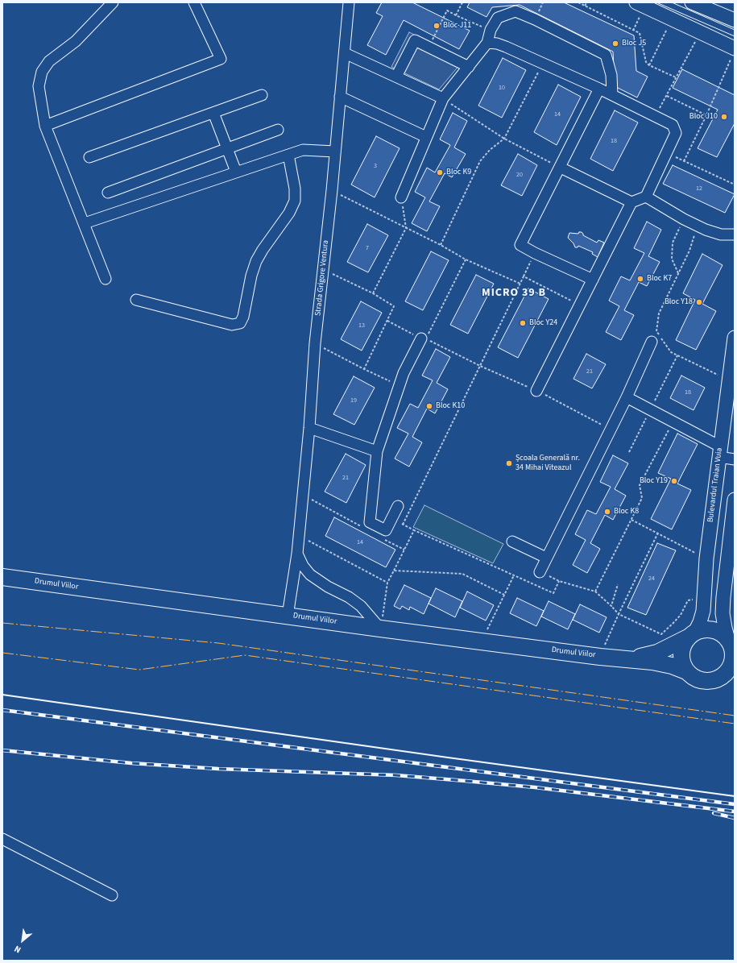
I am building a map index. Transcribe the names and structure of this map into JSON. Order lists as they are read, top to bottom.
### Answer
{
  "streets": {
    "highway": ["Drumul Viilor"],
    "main road": ["Bulevardul Traian Vuia"],
    "street": ["Strada Grigore Ventura"]
  },
  "crossings": [
    ["Strada Grigore Ventura", "Drumul Viilor"],
    ["Bulevardul Traian Vuia", "Drumul Viilor"]
  ],
  "districts": ["MICRO 39 B"],
  "places": [
    "Bloc J11",
    "Bloc J5",
    "Bloc J10",
    "Bloc K9",
    "Bloc K7",
    "Bloc Y18",
    "Bloc Y24",
    "Bloc K10",
    "Școala Generală nr. 34 Mihai Viteazul",
    "Bloc Y19",
    "Bloc K8"
  ],
  "house_numbers": [
    "10",
    "14",
    "18",
    "3",
    "20",
    "12",
    "7",
    "13",
    "21",
    "18",
    "19",
    "21",
    "14",
    "24"
  ],
  "north": "bottom left"
}
